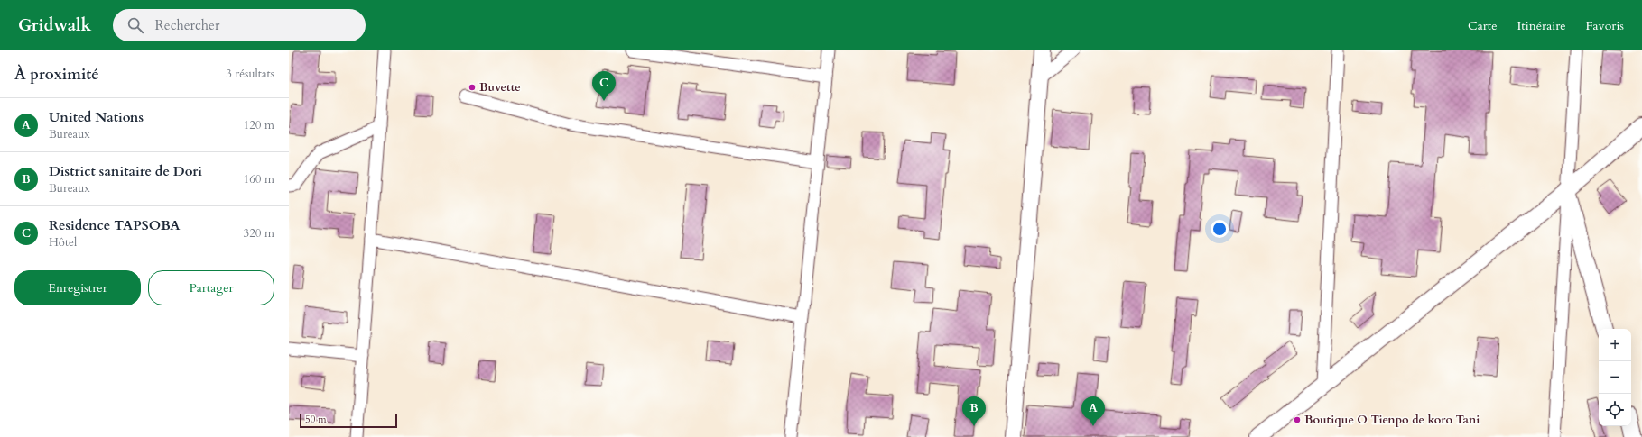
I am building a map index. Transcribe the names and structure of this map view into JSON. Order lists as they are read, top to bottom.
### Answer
{
  "places": ["Buvette", "Boutique O Tienpo de koro Tani"],
  "scale_bar": "50 m",
  "page": {
    "header": "Gridwalk",
    "search": "Rechercher",
    "nav": ["Carte", "Itinéraire", "Favoris"],
    "heading": ["À proximité", "3 résultats"],
    "pins": ["C", "A", "B"],
    "list": [
      {
        "mark": "A",
        "name": "United Nations",
        "note": "Bureaux",
        "value": "120 m"
      },
      {
        "mark": "B",
        "name": "District sanitaire de Dori",
        "note": "Bureaux",
        "value": "160 m"
      },
      {
        "mark": "C",
        "name": "Residence TAPSOBA",
        "note": "Hôtel",
        "value": "320 m"
      }
    ],
    "buttons": ["Enregistrer", "Partager"],
    "map_buttons": ["+", "−"],
    "scale": "50 m"
  }
}
